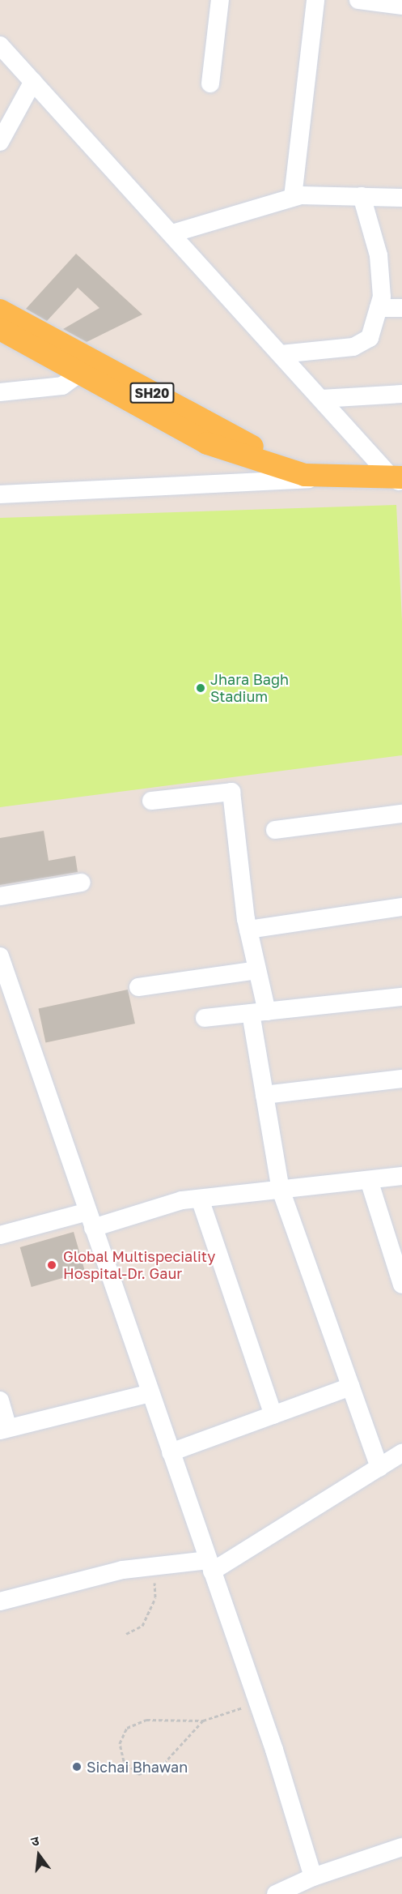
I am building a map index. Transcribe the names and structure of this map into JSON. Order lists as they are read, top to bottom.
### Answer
{
  "streets": {
    "main road": ["SH20"]
  },
  "places": ["Jhara Bagh Stadium", "Global Multispeciality Hospital-Dr. Gaur", "Sichai Bhawan"],
  "north": "top"
}
